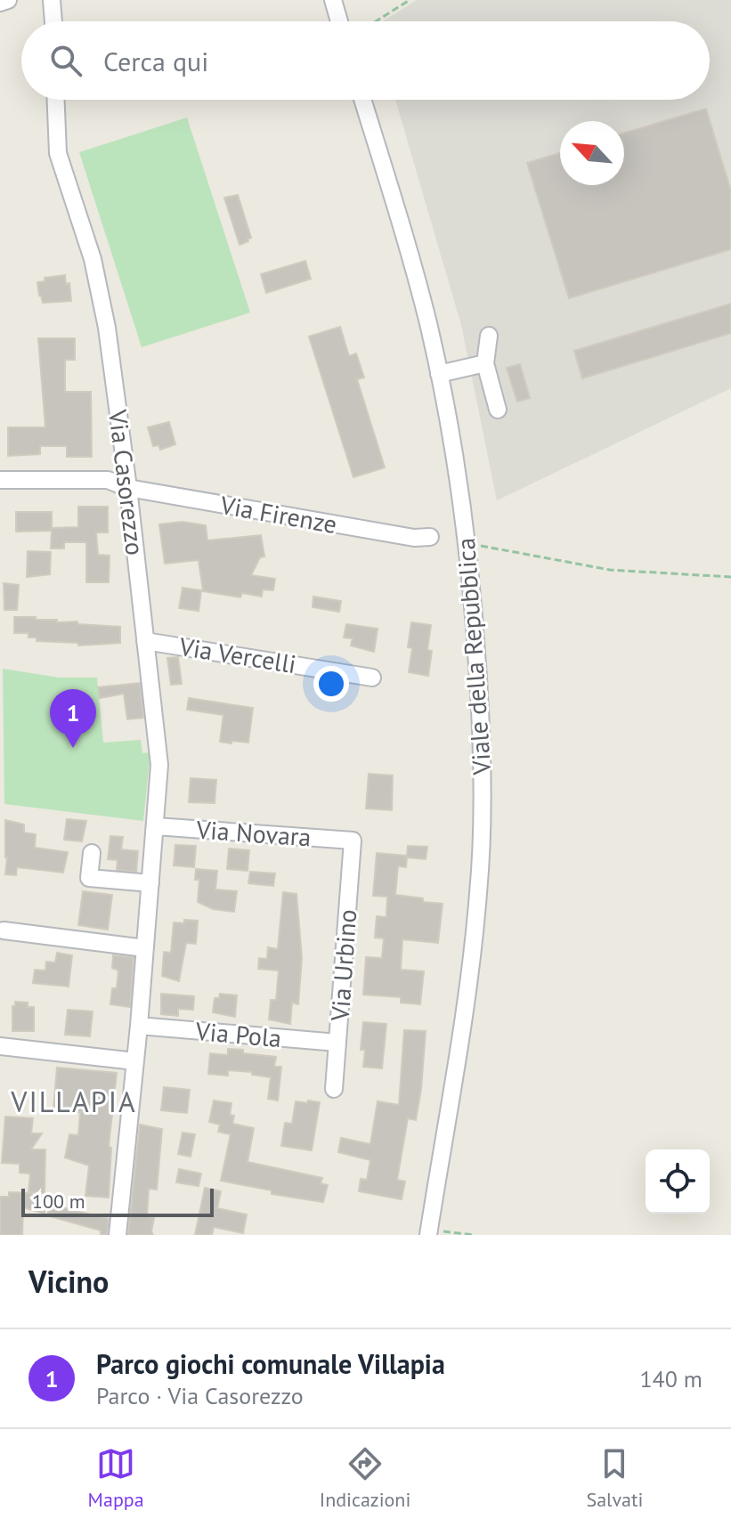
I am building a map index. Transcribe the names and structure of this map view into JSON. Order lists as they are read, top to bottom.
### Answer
{
  "streets": {
    "street": [
      "Via Casorezzo",
      "Via Firenze",
      "Via Vercelli",
      "Viale della Repubblica",
      "Via Novara",
      "Via Urbino",
      "Via Pola"
    ]
  },
  "crossings": [
    ["Via Casorezzo", "Via Firenze"],
    ["Via Casorezzo", "Via Vercelli"],
    ["Via Casorezzo", "Via Novara"],
    ["Via Casorezzo", "Via Pola"],
    ["Via Novara", "Via Urbino"],
    ["Via Urbino", "Via Pola"]
  ],
  "districts": ["VILLAPIA"],
  "scale_bar": "100 m",
  "north": "top left",
  "page": {
    "search": "Cerca qui",
    "pins": "1",
    "scale": "100 m",
    "heading": "Vicino",
    "list": [
      {
        "mark": "1",
        "name": "Parco giochi comunale Villapia",
        "note": "Parco · Via Casorezzo",
        "value": "140 m"
      }
    ],
    "nav": ["Mappa", "Indicazioni", "Salvati"]
  }
}
